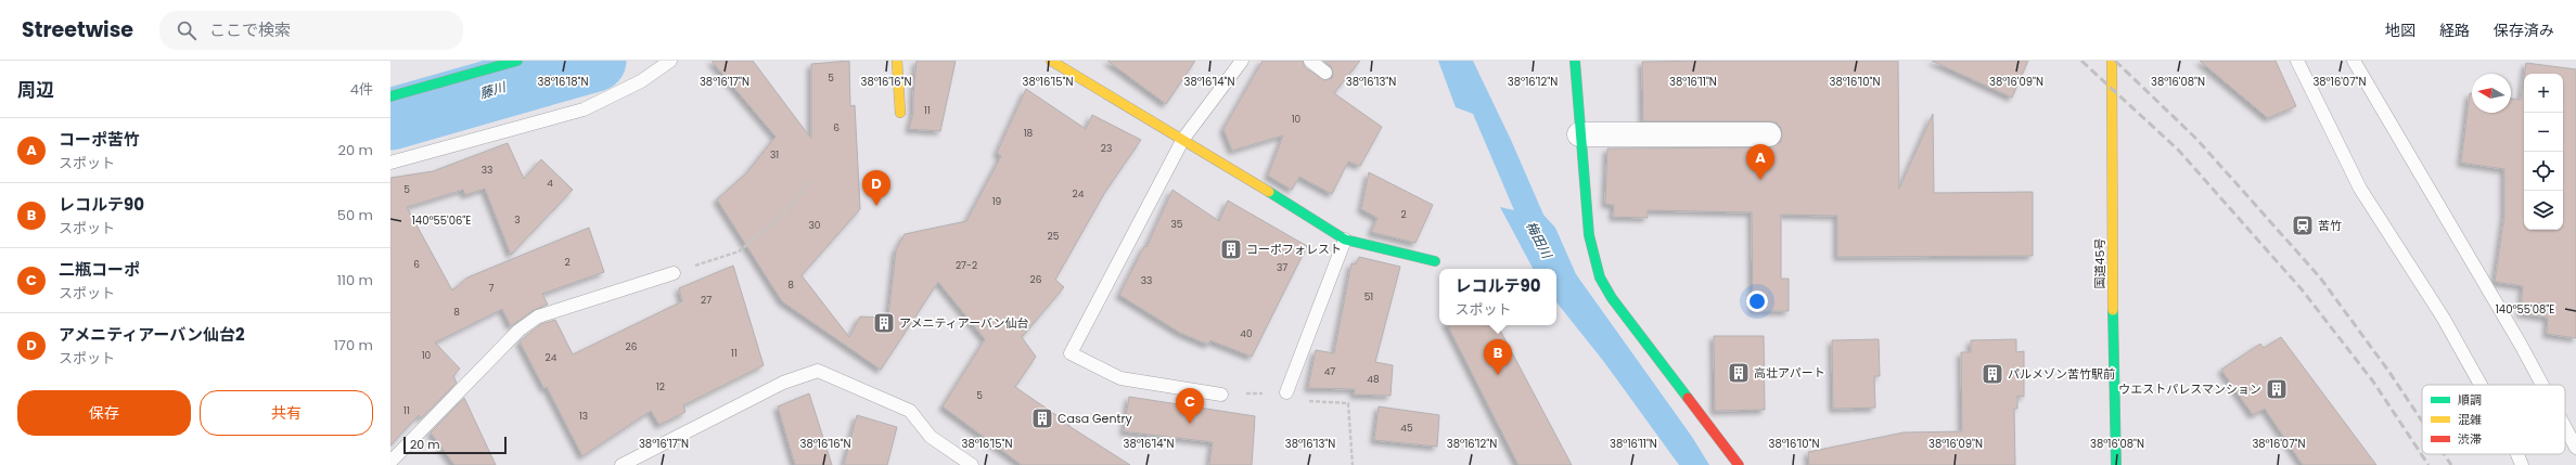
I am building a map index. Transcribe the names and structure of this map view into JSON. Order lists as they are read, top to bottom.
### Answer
{
  "streets": {
    "main road": ["国道45号"]
  },
  "water": ["藤川", "梅田川"],
  "places": {
    "station": ["苦竹"],
    "building": [
      "コーポフォレスト",
      "アメニティアーバン仙台",
      "高壮アパート",
      "パルメゾン苦竹駅前",
      "ウエストパレスマンション",
      "Casa Gentry"
    ]
  },
  "house_numbers": [
    "5",
    "11",
    "10",
    "6",
    "18",
    "23",
    "31",
    "33",
    "4",
    "5",
    "24",
    "19",
    "2",
    "3",
    "35",
    "30",
    "25",
    "2",
    "6",
    "27-2",
    "37",
    "26",
    "33",
    "8",
    "7",
    "51",
    "27",
    "8",
    "40",
    "26",
    "11",
    "10",
    "24",
    "47",
    "48",
    "12",
    "5",
    "11",
    "13",
    "45"
  ],
  "legend": ["順調", "混雑", "渋滞"],
  "scale_bar": "20 m",
  "north": "left",
  "page": {
    "header": "Streetwise",
    "search": "ここで検索",
    "nav": ["地図", "経路", "保存済み"],
    "heading": ["周辺", "4件"],
    "map_buttons": ["+", "−"],
    "list": [
      {
        "mark": "A",
        "name": "コーポ苦竹",
        "note": "スポット",
        "value": "20 m"
      },
      {
        "mark": "B",
        "name": "レコルテ90",
        "note": "スポット",
        "value": "50 m"
      },
      {
        "mark": "C",
        "name": "二瓶コーポ",
        "note": "スポット",
        "value": "110 m"
      },
      {
        "mark": "D",
        "name": "アメニティアーバン仙台2",
        "note": "スポット",
        "value": "170 m"
      }
    ],
    "pins": [
      "A",
      "D",
      "B",
      "C"
    ],
    "popup": ["レコルテ90", "スポット"],
    "buttons": ["保存", "共有"],
    "scale": "20 m"
  },
  "coordinates": [
    "38°16'18\"N",
    "38°16'17\"N",
    "38°16'16\"N",
    "38°16'15\"N",
    "38°16'14\"N",
    "38°16'13\"N",
    "38°16'12\"N",
    "38°16'11\"N",
    "38°16'10\"N",
    "38°16'09\"N",
    "38°16'08\"N",
    "38°16'07\"N",
    "140°55'06\"E",
    "140°55'08\"E"
  ]
}
